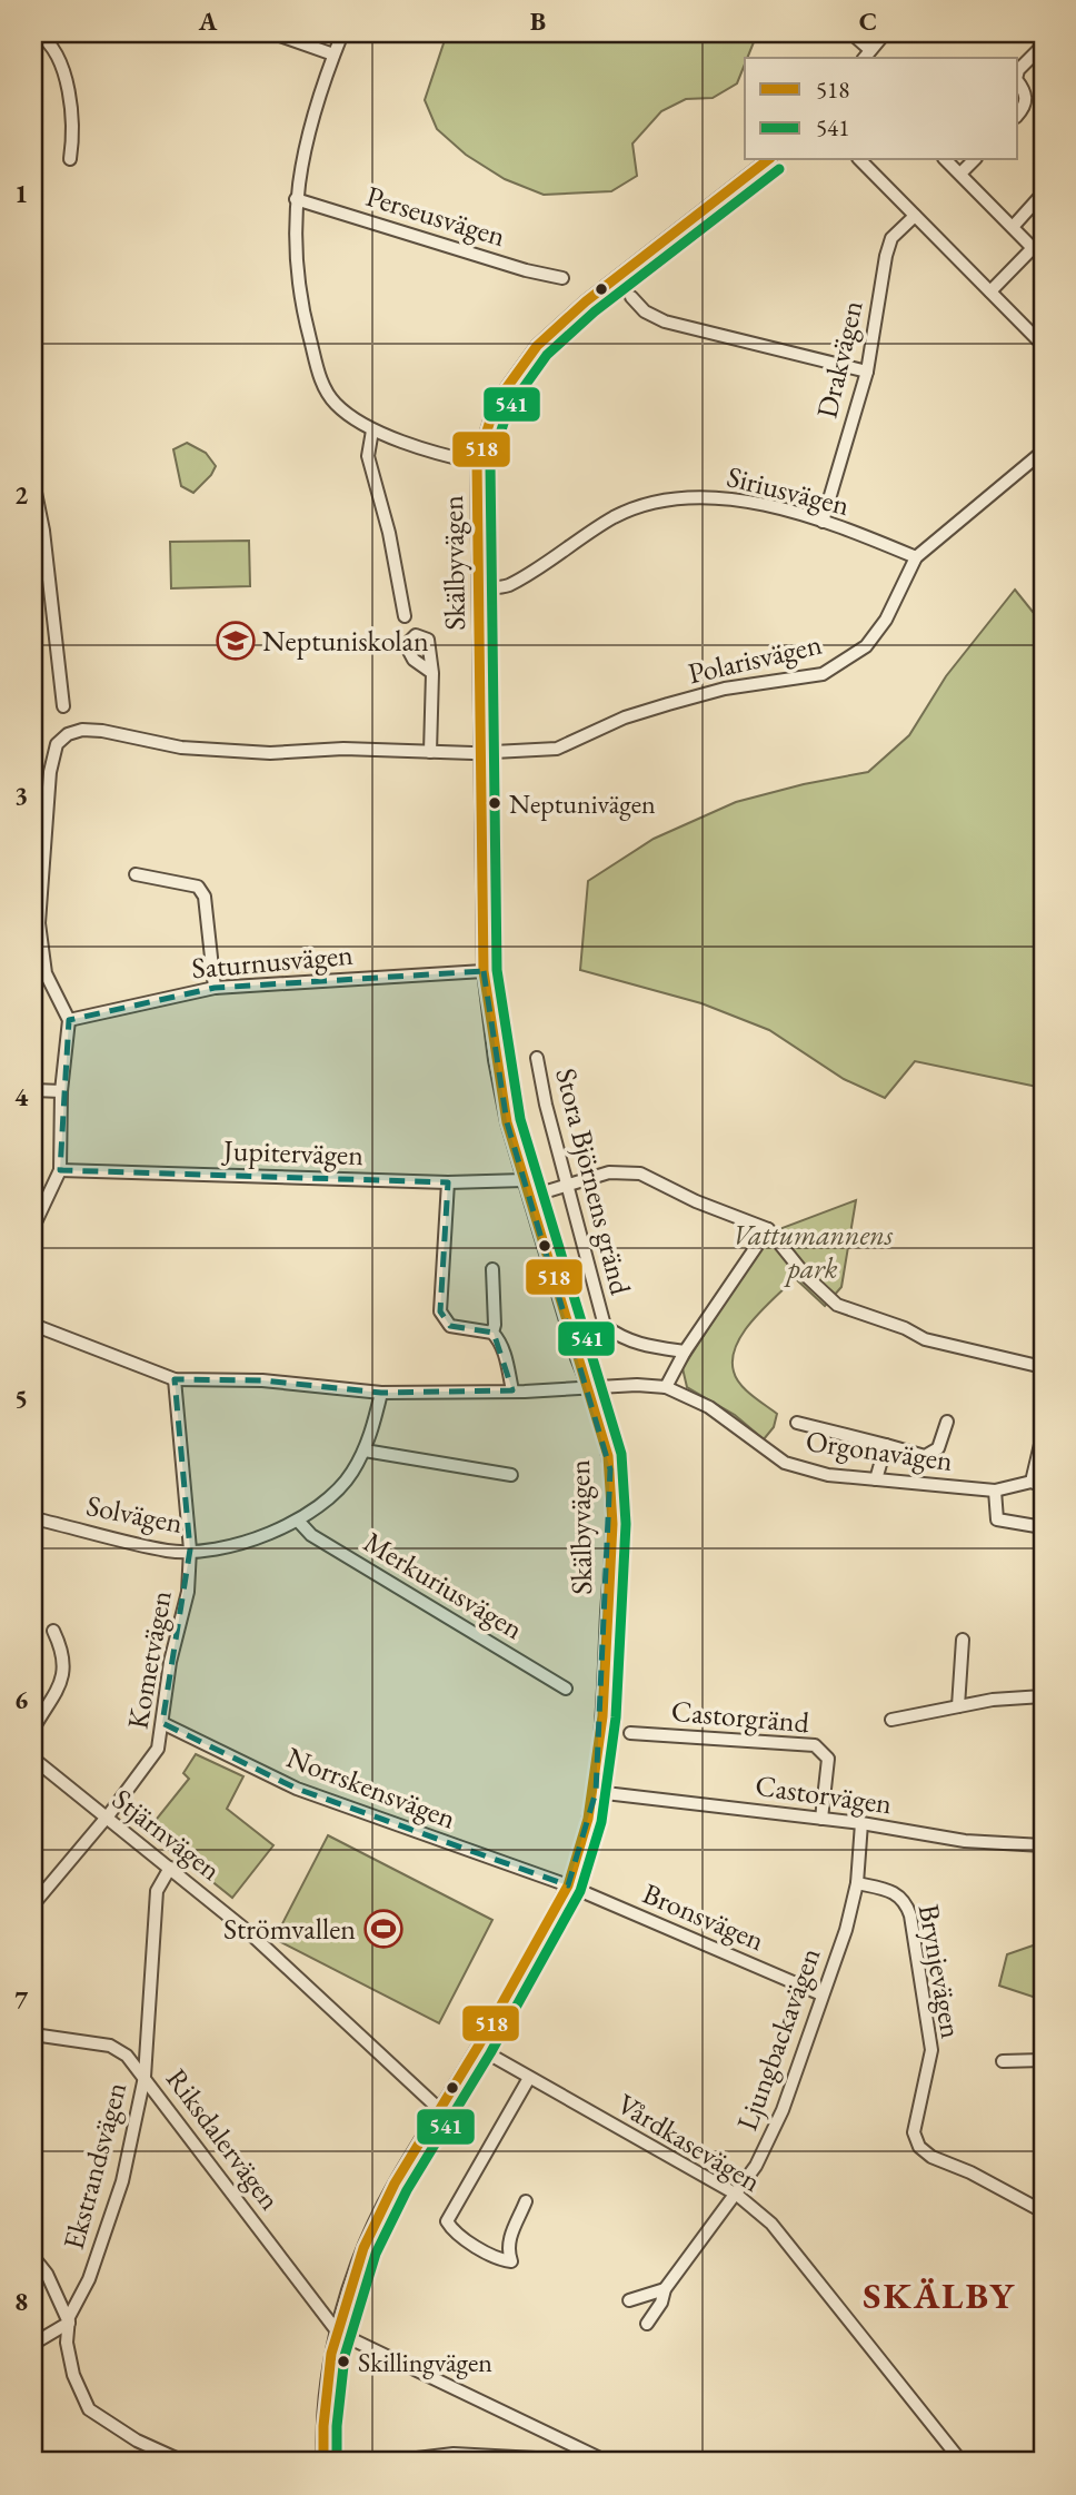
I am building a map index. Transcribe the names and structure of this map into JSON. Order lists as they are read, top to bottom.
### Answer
{
  "streets": {
    "street": [
      "Perseusvägen",
      "Drakvägen",
      "Siriusvägen",
      "Skälbyvägen",
      "Polarisvägen",
      "Saturnusvägen",
      "Jupitervägen",
      "Stora Björnens gränd",
      "Orgonavägen",
      "Solvägen",
      "Merkuriusvägen",
      "Kometvägen",
      "Castorgränd",
      "Norrskensvägen",
      "Castorvägen",
      "Stjärnvägen",
      "Bronsvägen",
      "Brynjevägen",
      "Ljungbackavägen",
      "Riksdalervägen",
      "Vårdkasevägen",
      "Ekstrandsvägen"
    ]
  },
  "crossings": [
    ["Drakvägen", "Siriusvägen"],
    ["Siriusvägen", "Skälbyvägen"],
    ["Siriusvägen", "Polarisvägen"],
    ["Skälbyvägen", "Polarisvägen"],
    ["Skälbyvägen", "Saturnusvägen"],
    ["Skälbyvägen", "Jupitervägen"],
    ["Skälbyvägen", "Orgonavägen"],
    ["Skälbyvägen", "Norrskensvägen"],
    ["Skälbyvägen", "Castorvägen"],
    ["Skälbyvägen", "Stjärnvägen"],
    ["Skälbyvägen", "Bronsvägen"],
    ["Skälbyvägen", "Riksdalervägen"],
    ["Skälbyvägen", "Vårdkasevägen"],
    ["Orgonavägen", "Solvägen"],
    ["Orgonavägen", "Kometvägen"],
    ["Solvägen", "Merkuriusvägen"],
    ["Solvägen", "Kometvägen"],
    ["Kometvägen", "Norrskensvägen"],
    ["Kometvägen", "Stjärnvägen"],
    ["Castorgränd", "Castorvägen"],
    ["Norrskensvägen", "Bronsvägen"],
    ["Castorvägen", "Ljungbackavägen"],
    ["Stjärnvägen", "Ekstrandsvägen"],
    ["Bronsvägen", "Ljungbackavägen"],
    ["Brynjevägen", "Ljungbackavägen"],
    ["Ljungbackavägen", "Vårdkasevägen"],
    ["Riksdalervägen", "Ekstrandsvägen"]
  ],
  "districts": ["SKÄLBY"],
  "parks": ["Vattumannens park"],
  "places": {
    "school or university": ["Neptuniskolan"],
    "other": ["Neptunivägen", "Skillingvägen"],
    "sports": ["Strömvallen"]
  },
  "lines": ["transit line 518", "transit line 541"],
  "legend": ["518", "541"],
  "grid": {
    "columns": ["A", "B", "C"],
    "rows": [
      "1",
      "2",
      "3",
      "4",
      "5",
      "6",
      "7",
      "8"
    ]
  }
}
